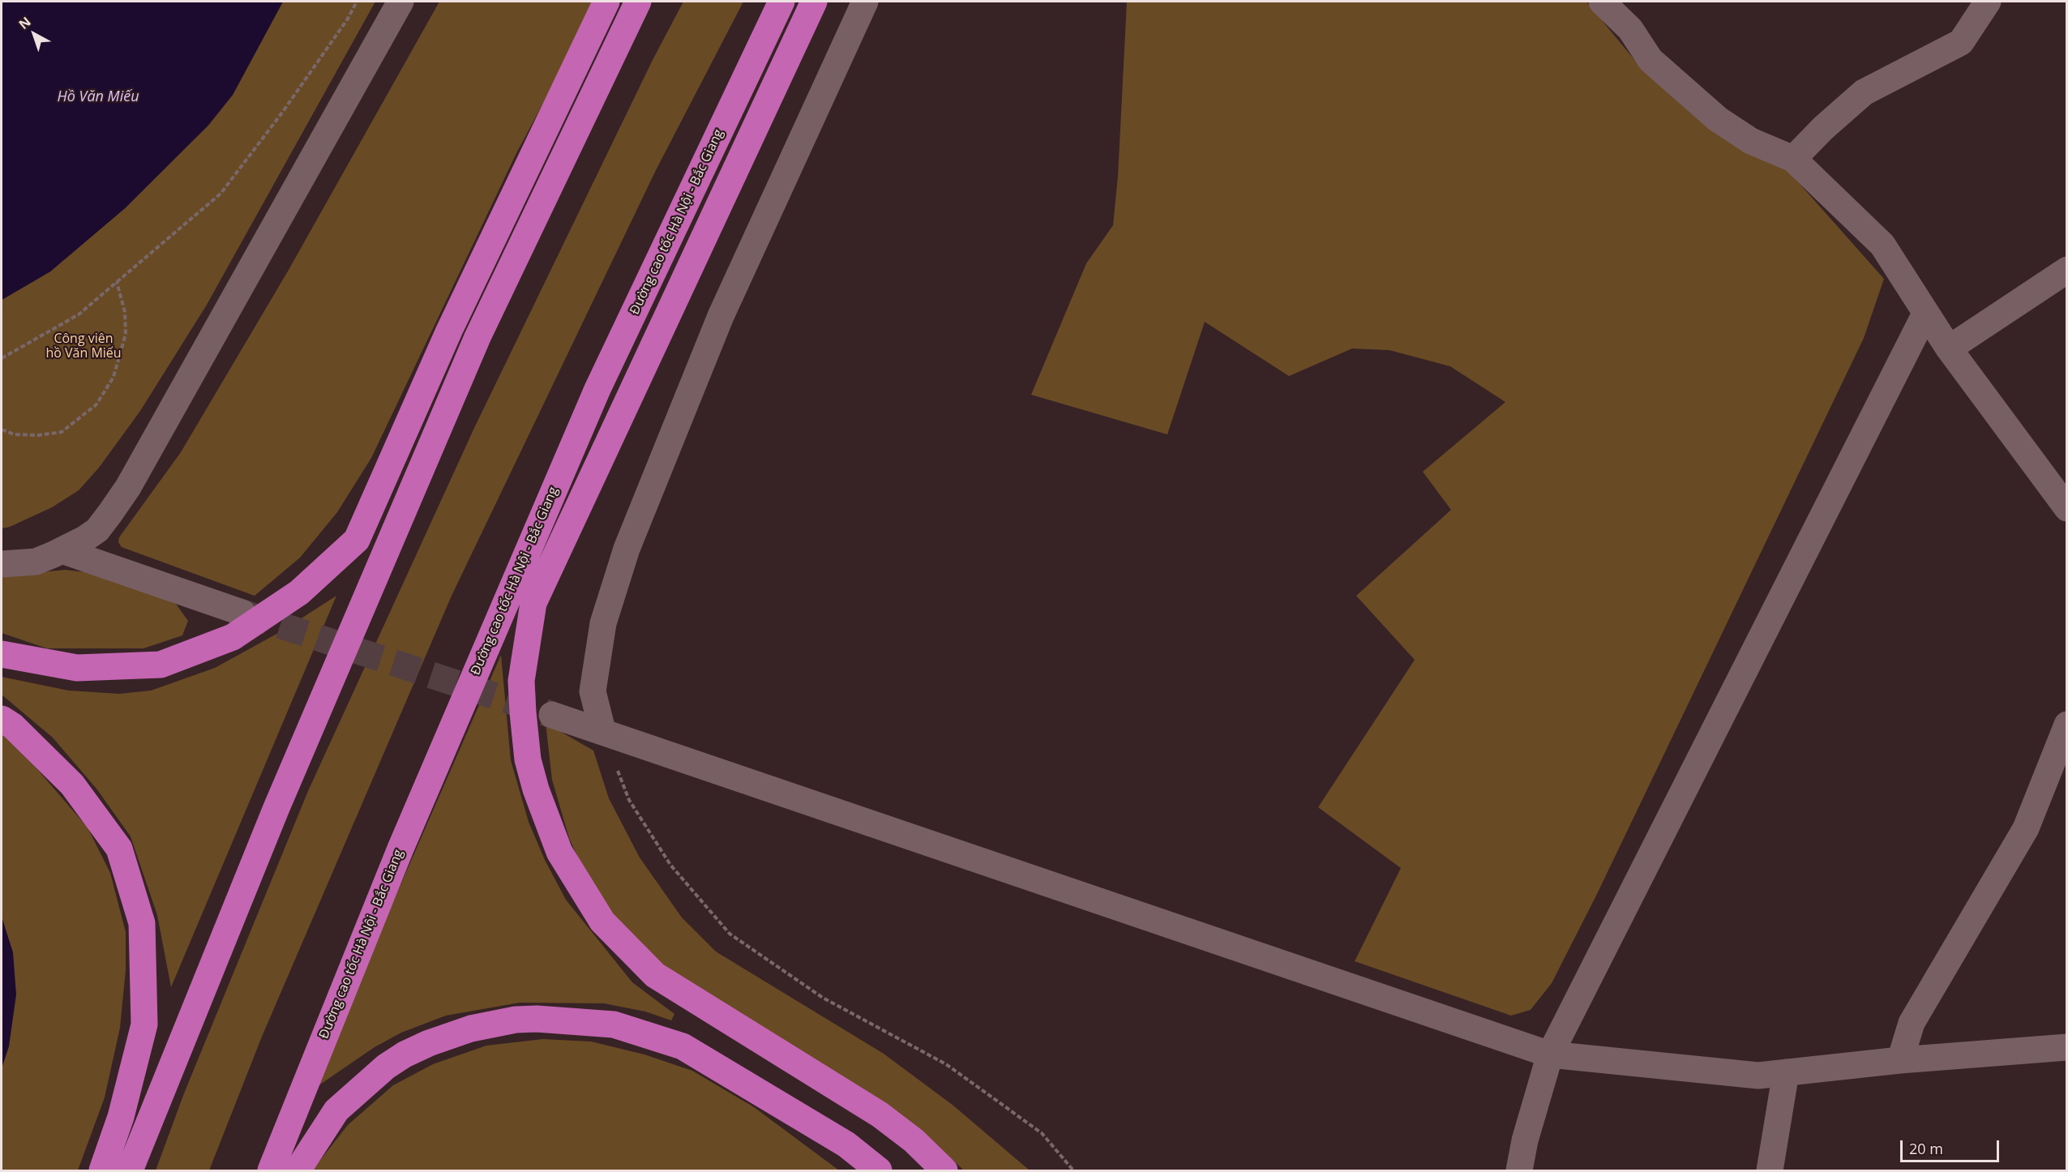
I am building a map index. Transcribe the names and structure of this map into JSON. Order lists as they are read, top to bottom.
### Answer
{
  "streets": {
    "highway": ["Đường cao tốc Hà Nội - Bắc Giang"]
  },
  "water": ["Hồ Văn Miếu"],
  "parks": ["Công viên hồ Văn Miếu"],
  "scale_bar": "20 m",
  "north": "top left"
}
